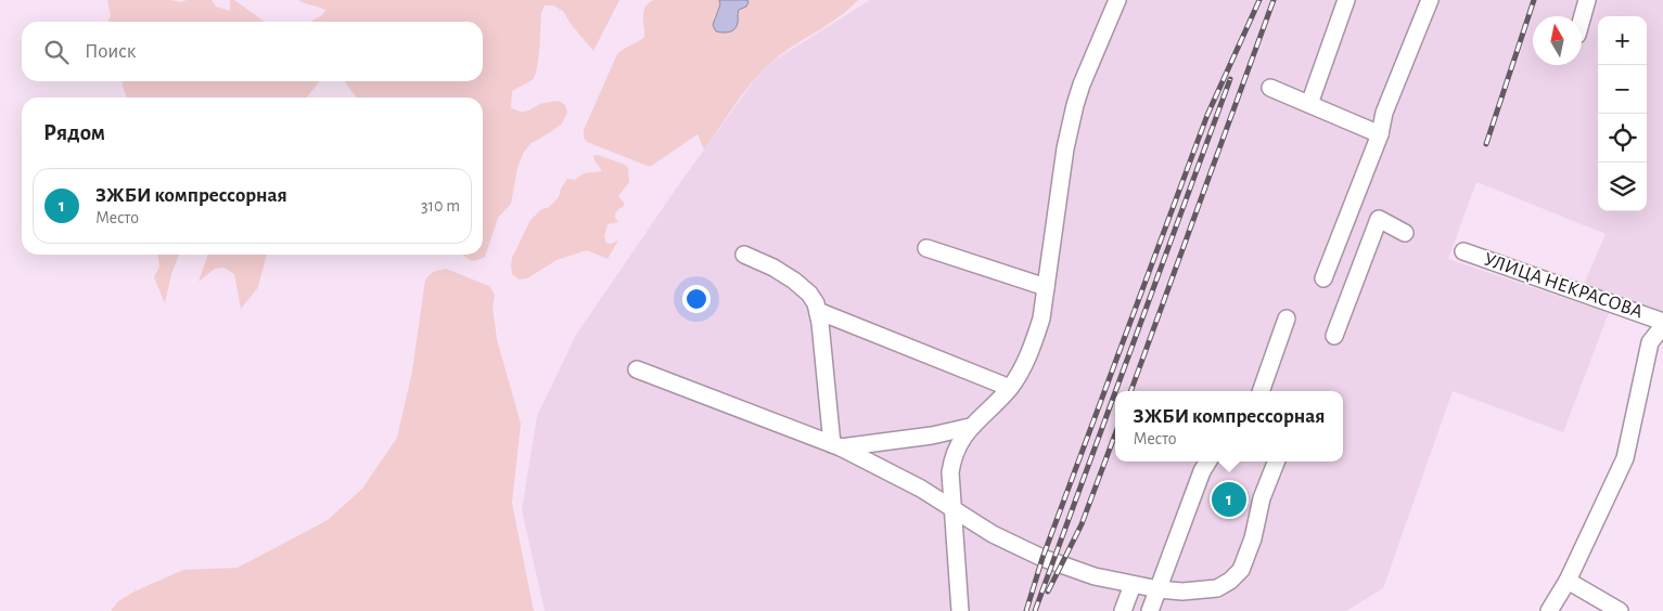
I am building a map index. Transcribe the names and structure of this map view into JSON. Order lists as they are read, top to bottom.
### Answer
{
  "streets": {
    "street": ["УЛИЦА НЕКРАСОВА"]
  },
  "north": "top",
  "page": {
    "map_buttons": ["+", "−"],
    "search": "Поиск",
    "heading": "Рядом",
    "list": [
      {
        "mark": "1",
        "name": "ЗЖБИ компрессорная",
        "note": "Место",
        "value": "310 m"
      }
    ],
    "popup": ["ЗЖБИ компрессорная", "Место"],
    "pins": "1"
  }
}
